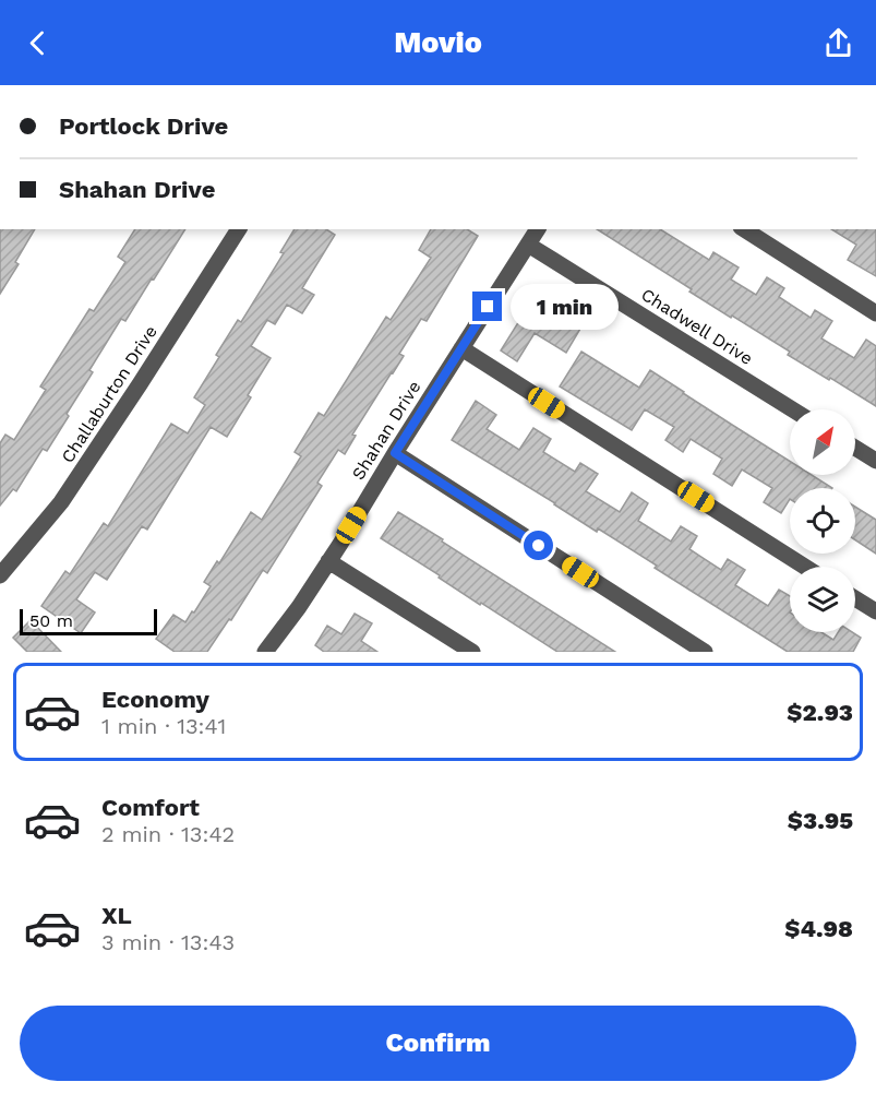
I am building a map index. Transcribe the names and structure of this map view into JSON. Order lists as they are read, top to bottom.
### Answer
{
  "streets": {
    "street": ["Chadwell Drive", "Challaburton Drive", "Shahan Drive"]
  },
  "crossings": [
    ["Chadwell Drive", "Shahan Drive"]
  ],
  "scale_bar": "50 m",
  "north": "top right",
  "page": {
    "header": "Movio",
    "banner": ["Portlock Drive", "Shahan Drive"],
    "bubble": "1 min",
    "scale": "50 m",
    "list": [
      {
        "name": "Economy",
        "note": "1 min · 13:41",
        "value": "$2.93"
      },
      {
        "name": "Comfort",
        "note": "2 min · 13:42",
        "value": "$3.95"
      },
      {
        "name": "XL",
        "note": "3 min · 13:43",
        "value": "$4.98"
      }
    ],
    "buttons": "Confirm"
  }
}
